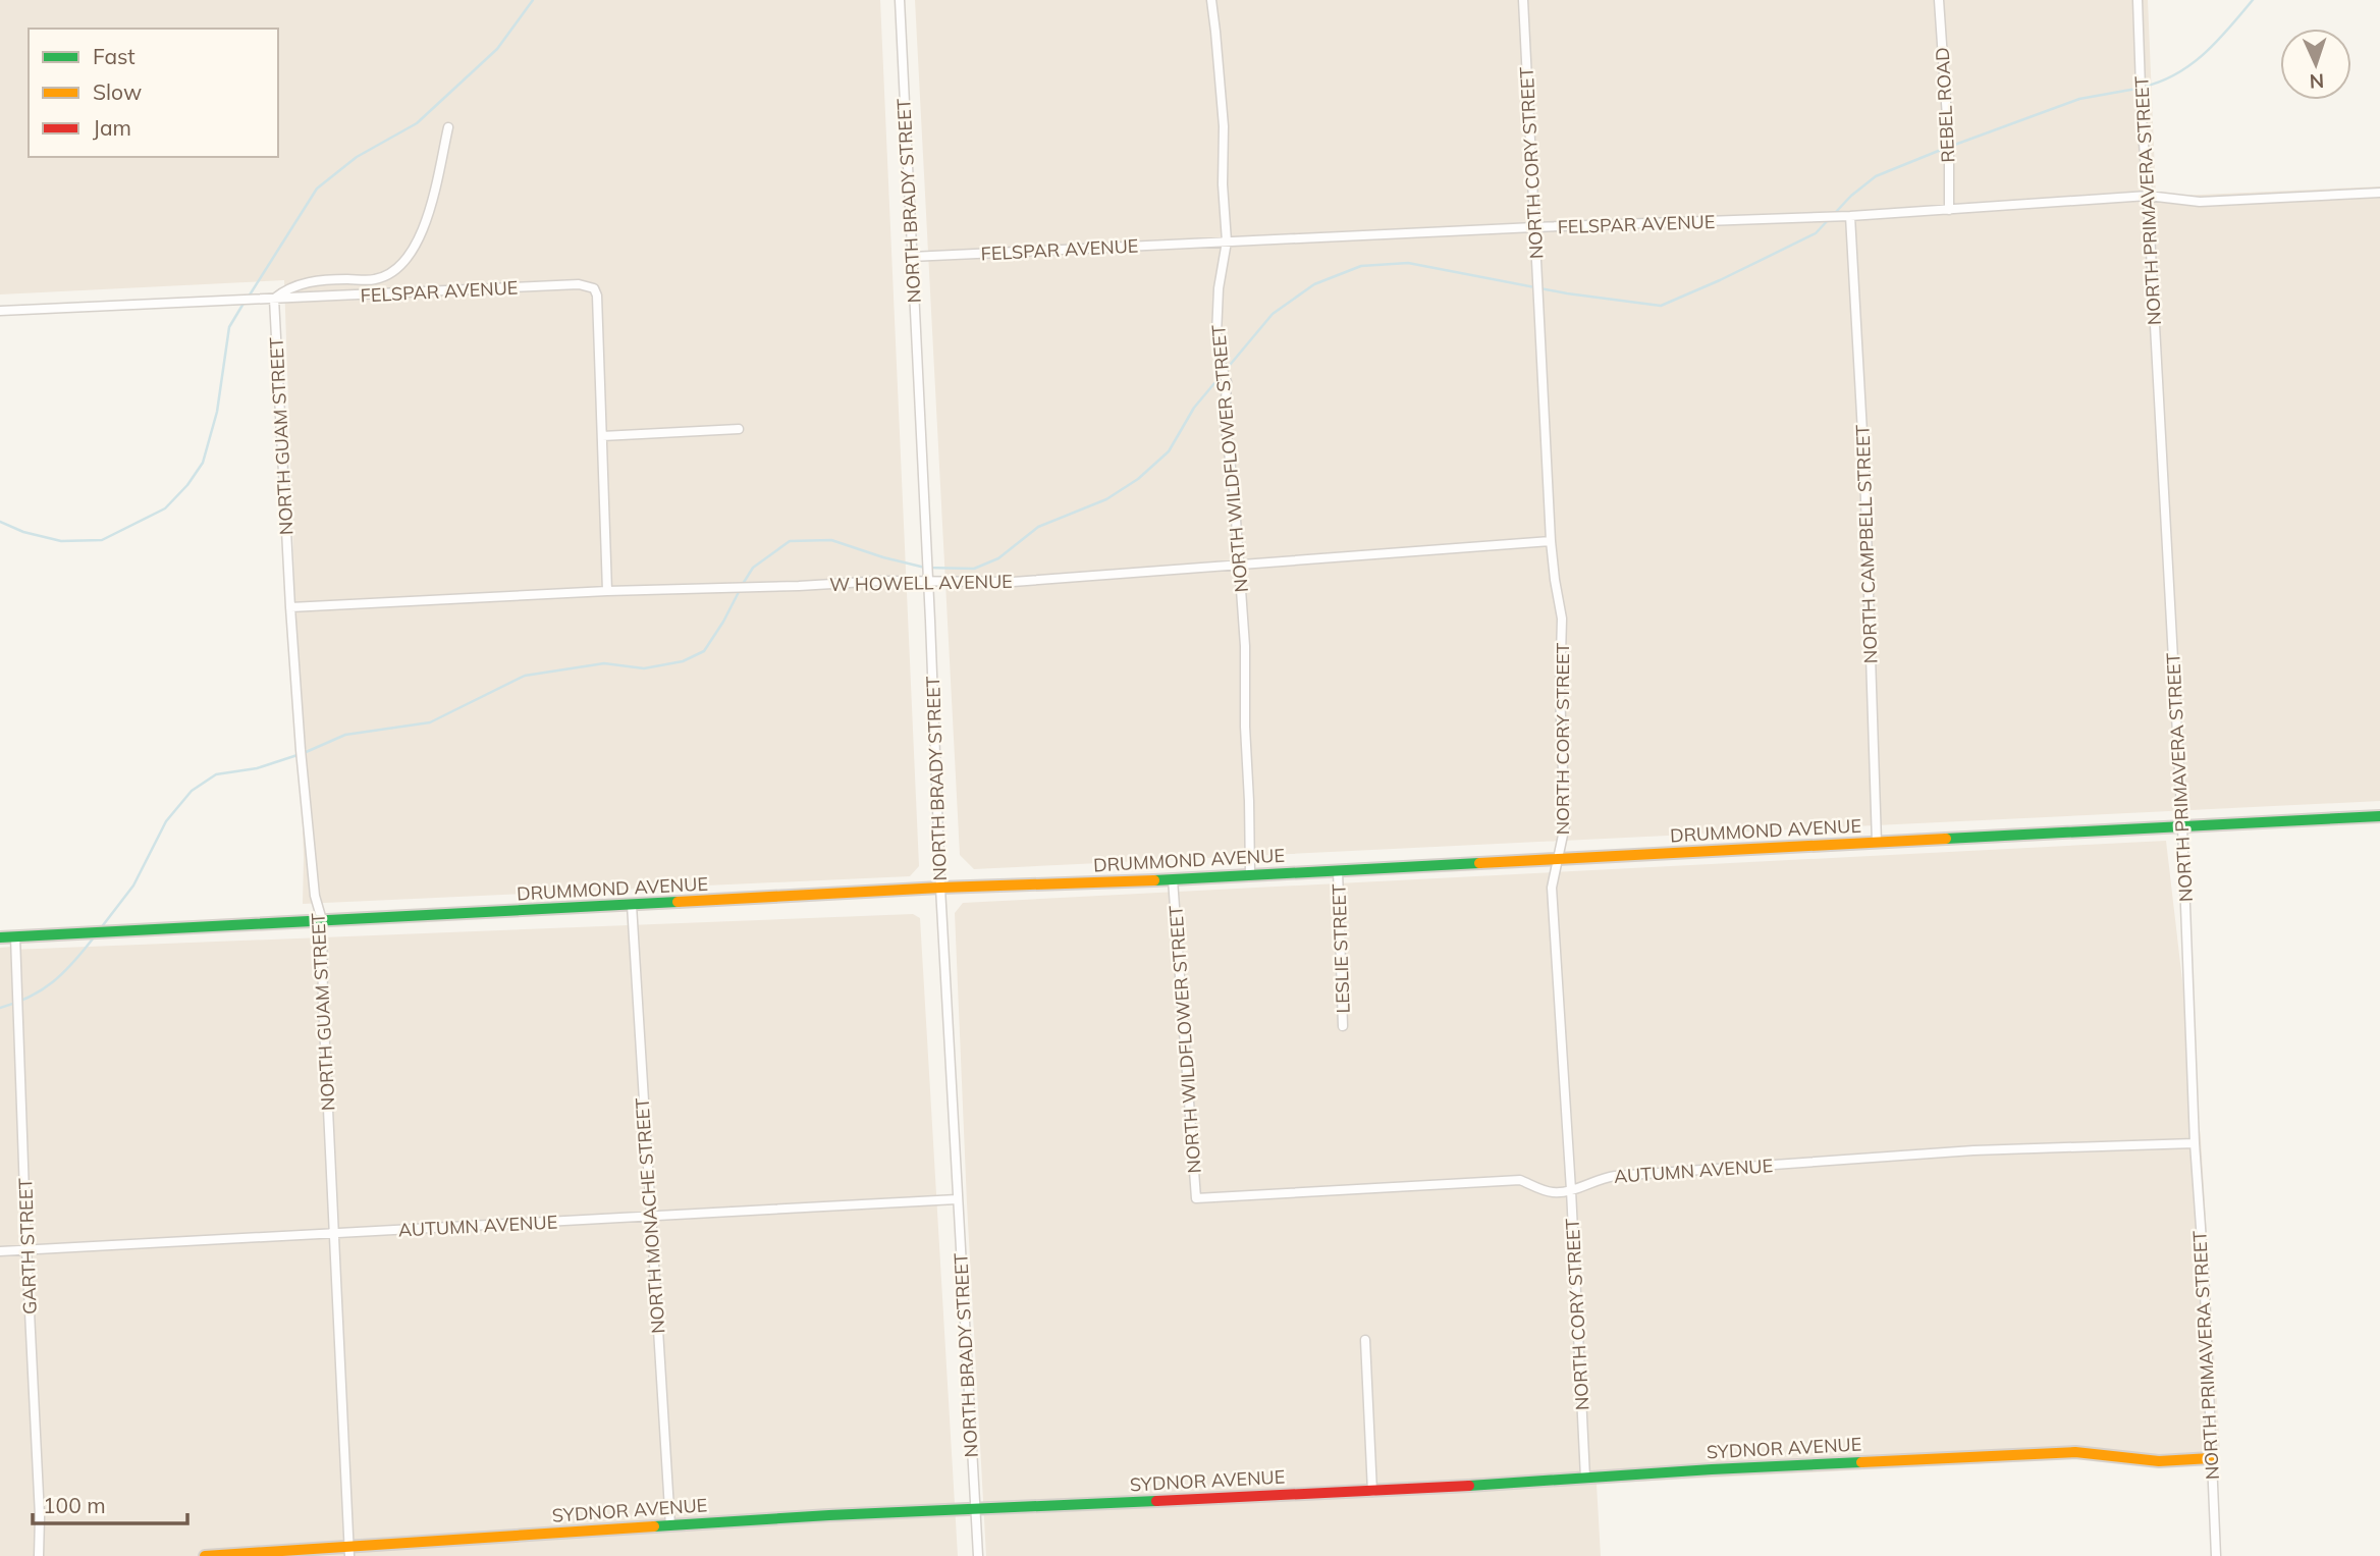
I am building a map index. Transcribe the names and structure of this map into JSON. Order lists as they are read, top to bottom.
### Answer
{
  "streets": {
    "street": [
      "REBEL ROAD",
      "NORTH CORY STREET",
      "NORTH BRADY STREET",
      "NORTH PRIMAVERA STREET",
      "FELSPAR AVENUE",
      "NORTH GUAM STREET",
      "NORTH WILDFLOWER STREET",
      "NORTH CAMPBELL STREET",
      "W HOWELL AVENUE",
      "DRUMMOND AVENUE",
      "LESLIE STREET",
      "AUTUMN AVENUE",
      "NORTH MONACHE STREET",
      "GARTH STREET",
      "SYDNOR AVENUE"
    ]
  },
  "crossings": [
    ["REBEL ROAD", "FELSPAR AVENUE"],
    ["NORTH CORY STREET", "FELSPAR AVENUE"],
    ["NORTH CORY STREET", "W HOWELL AVENUE"],
    ["NORTH CORY STREET", "DRUMMOND AVENUE"],
    ["NORTH CORY STREET", "AUTUMN AVENUE"],
    ["NORTH CORY STREET", "SYDNOR AVENUE"],
    ["NORTH BRADY STREET", "FELSPAR AVENUE"],
    ["NORTH BRADY STREET", "W HOWELL AVENUE"],
    ["NORTH BRADY STREET", "DRUMMOND AVENUE"],
    ["NORTH BRADY STREET", "AUTUMN AVENUE"],
    ["NORTH BRADY STREET", "SYDNOR AVENUE"],
    ["NORTH PRIMAVERA STREET", "FELSPAR AVENUE"],
    ["NORTH PRIMAVERA STREET", "DRUMMOND AVENUE"],
    ["NORTH PRIMAVERA STREET", "AUTUMN AVENUE"],
    ["NORTH PRIMAVERA STREET", "SYDNOR AVENUE"],
    ["FELSPAR AVENUE", "NORTH GUAM STREET"],
    ["FELSPAR AVENUE", "NORTH WILDFLOWER STREET"],
    ["FELSPAR AVENUE", "NORTH CAMPBELL STREET"],
    ["NORTH GUAM STREET", "W HOWELL AVENUE"],
    ["NORTH GUAM STREET", "DRUMMOND AVENUE"],
    ["NORTH GUAM STREET", "AUTUMN AVENUE"],
    ["NORTH GUAM STREET", "SYDNOR AVENUE"],
    ["NORTH WILDFLOWER STREET", "W HOWELL AVENUE"],
    ["NORTH WILDFLOWER STREET", "DRUMMOND AVENUE"],
    ["NORTH WILDFLOWER STREET", "AUTUMN AVENUE"],
    ["NORTH CAMPBELL STREET", "DRUMMOND AVENUE"],
    ["DRUMMOND AVENUE", "LESLIE STREET"],
    ["DRUMMOND AVENUE", "NORTH MONACHE STREET"],
    ["DRUMMOND AVENUE", "GARTH STREET"],
    ["AUTUMN AVENUE", "NORTH MONACHE STREET"],
    ["AUTUMN AVENUE", "GARTH STREET"],
    ["NORTH MONACHE STREET", "SYDNOR AVENUE"]
  ],
  "legend": ["Fast", "Slow", "Jam"],
  "scale_bar": "100 m",
  "north": "bottom"
}
